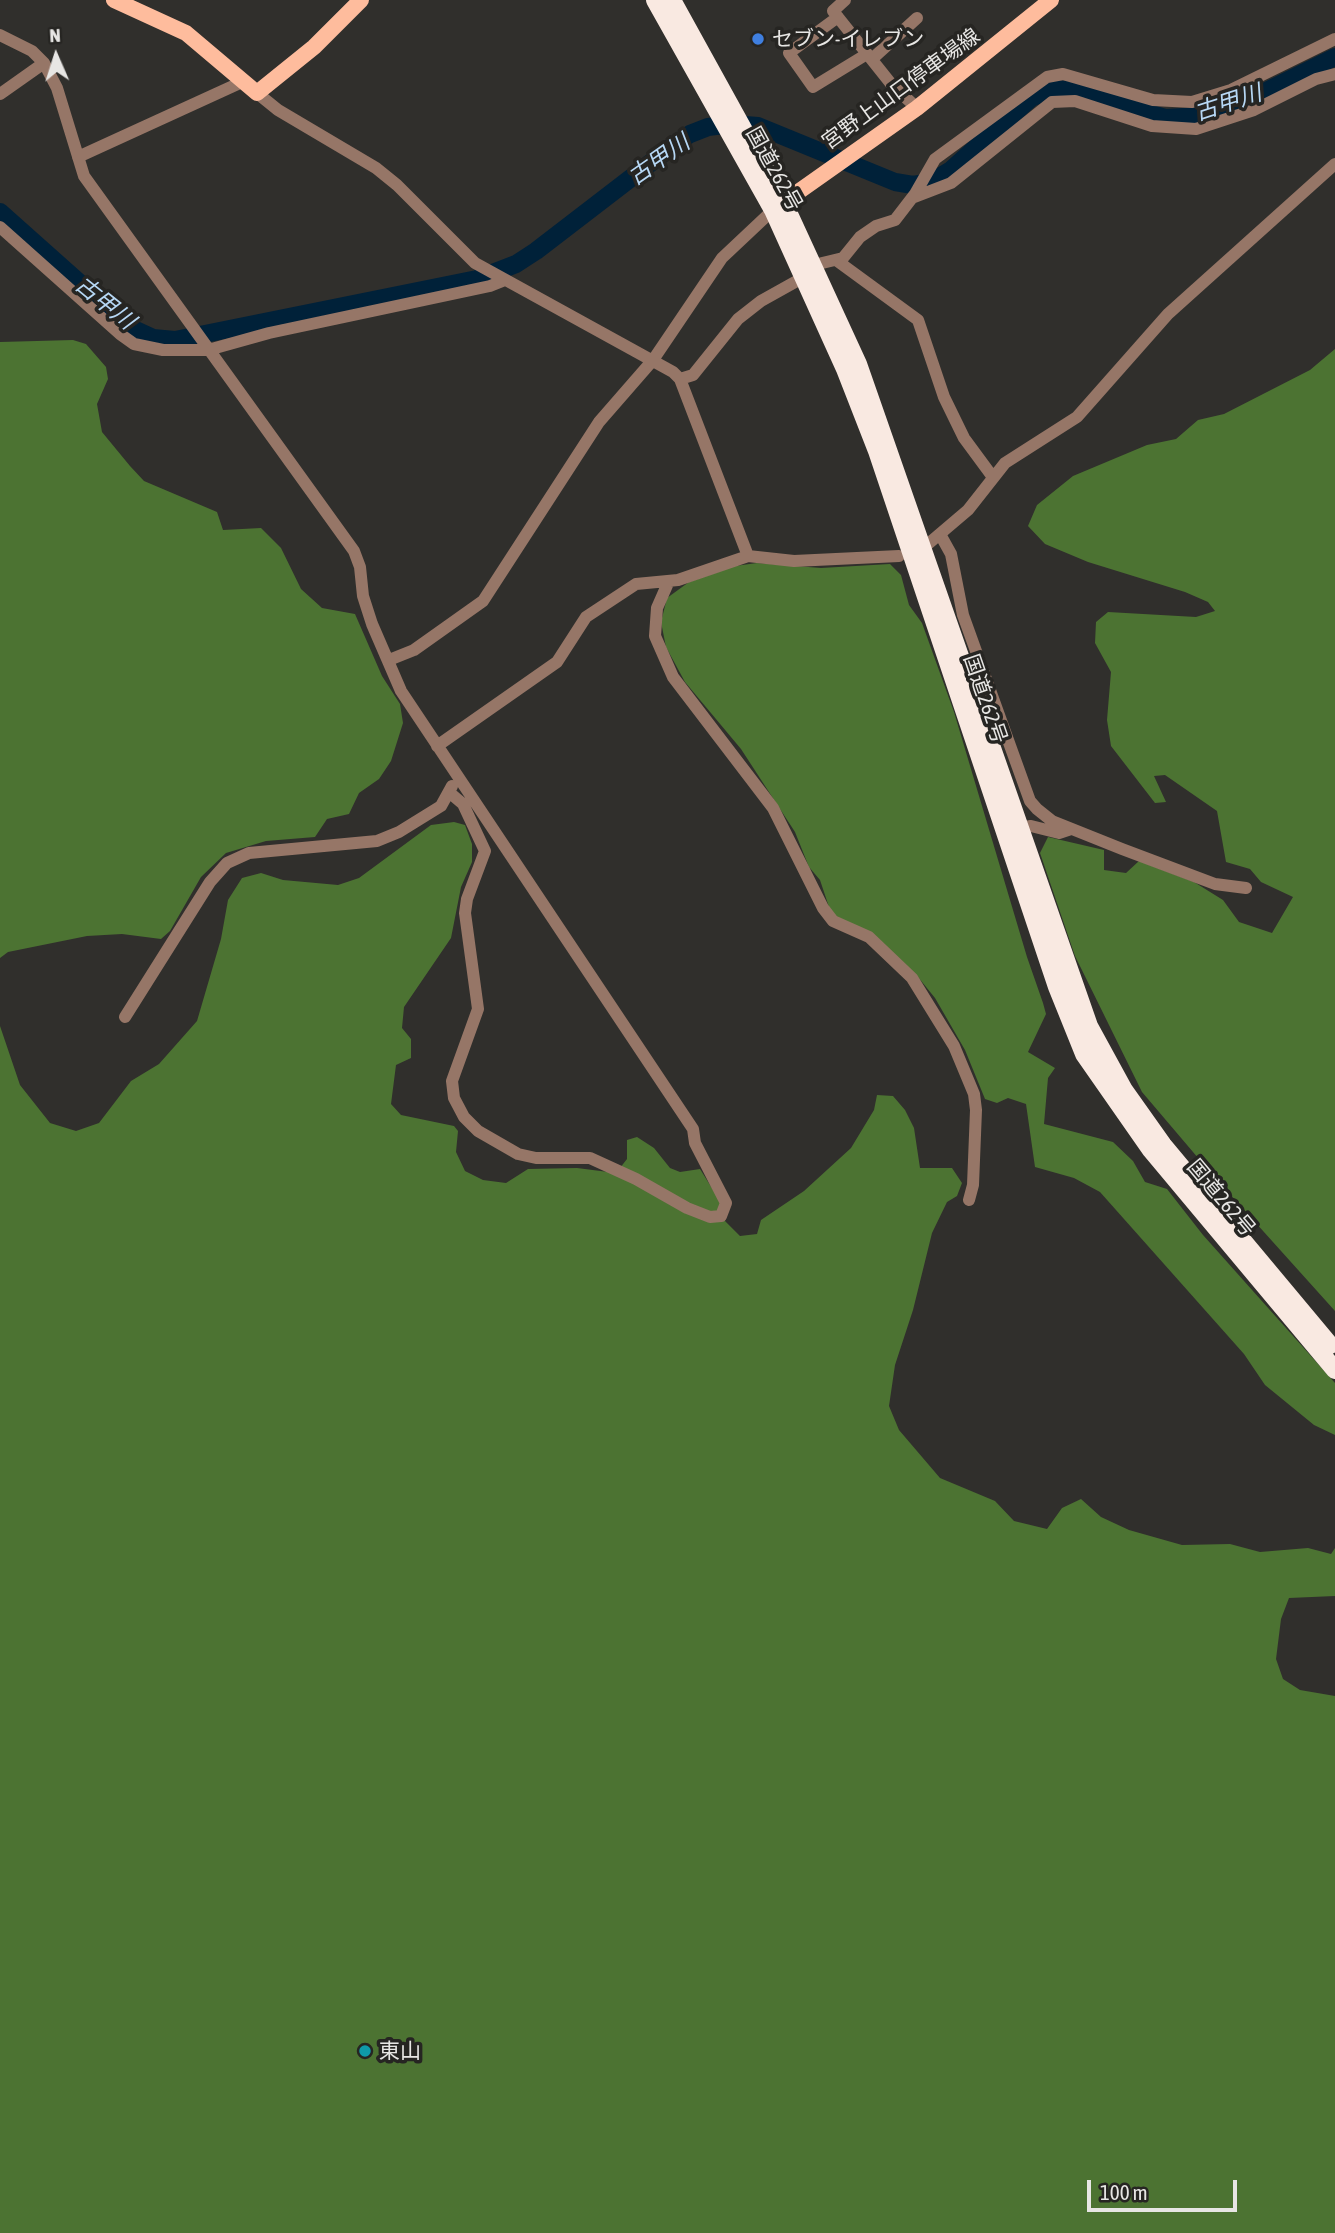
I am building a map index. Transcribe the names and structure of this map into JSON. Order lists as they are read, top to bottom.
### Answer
{
  "streets": {
    "highway": ["国道262号"],
    "main road": ["宮野上山口停車場線"]
  },
  "crossings": [
    ["宮野上山口停車場線", "国道262号"]
  ],
  "water": ["古甲川"],
  "places": ["セブン-イレブン", "東山"],
  "scale_bar": "100 m",
  "north": "top"
}
